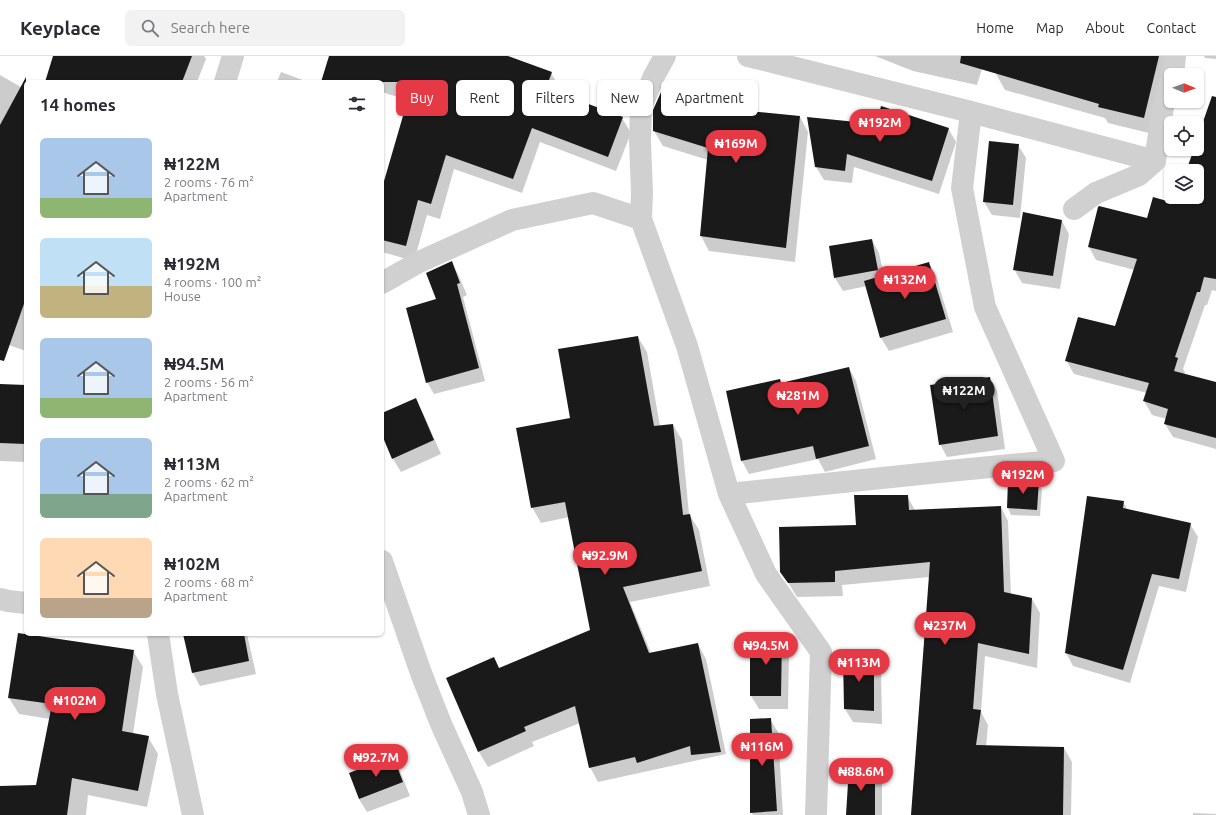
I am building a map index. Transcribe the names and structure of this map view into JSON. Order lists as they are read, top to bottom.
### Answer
{
  "north": "right",
  "page": {
    "header": "Keyplace",
    "search": "Search here",
    "nav": [
      "Home",
      "Map",
      "About",
      "Contact"
    ],
    "chip": [
      "Buy",
      "Rent",
      "Filters",
      "New",
      "Apartment"
    ],
    "heading": "14 homes",
    "price": [
      "₦192M",
      "₦169M",
      "₦132M",
      "₦122M",
      "₦281M",
      "₦192M",
      "₦92.9M",
      "₦237M",
      "₦94.5M",
      "₦113M",
      "₦102M",
      "₦116M",
      "₦92.7M",
      "₦88.6M"
    ],
    "list": [
      {
        "name": "₦122M",
        "note": "2 rooms · 76 m² · Apartment"
      },
      {
        "name": "₦192M",
        "note": "4 rooms · 100 m² · House"
      },
      {
        "name": "₦94.5M",
        "note": "2 rooms · 56 m² · Apartment"
      },
      {
        "name": "₦113M",
        "note": "2 rooms · 62 m² · Apartment"
      },
      {
        "name": "₦102M",
        "note": "2 rooms · 68 m² · Apartment"
      }
    ]
  }
}
